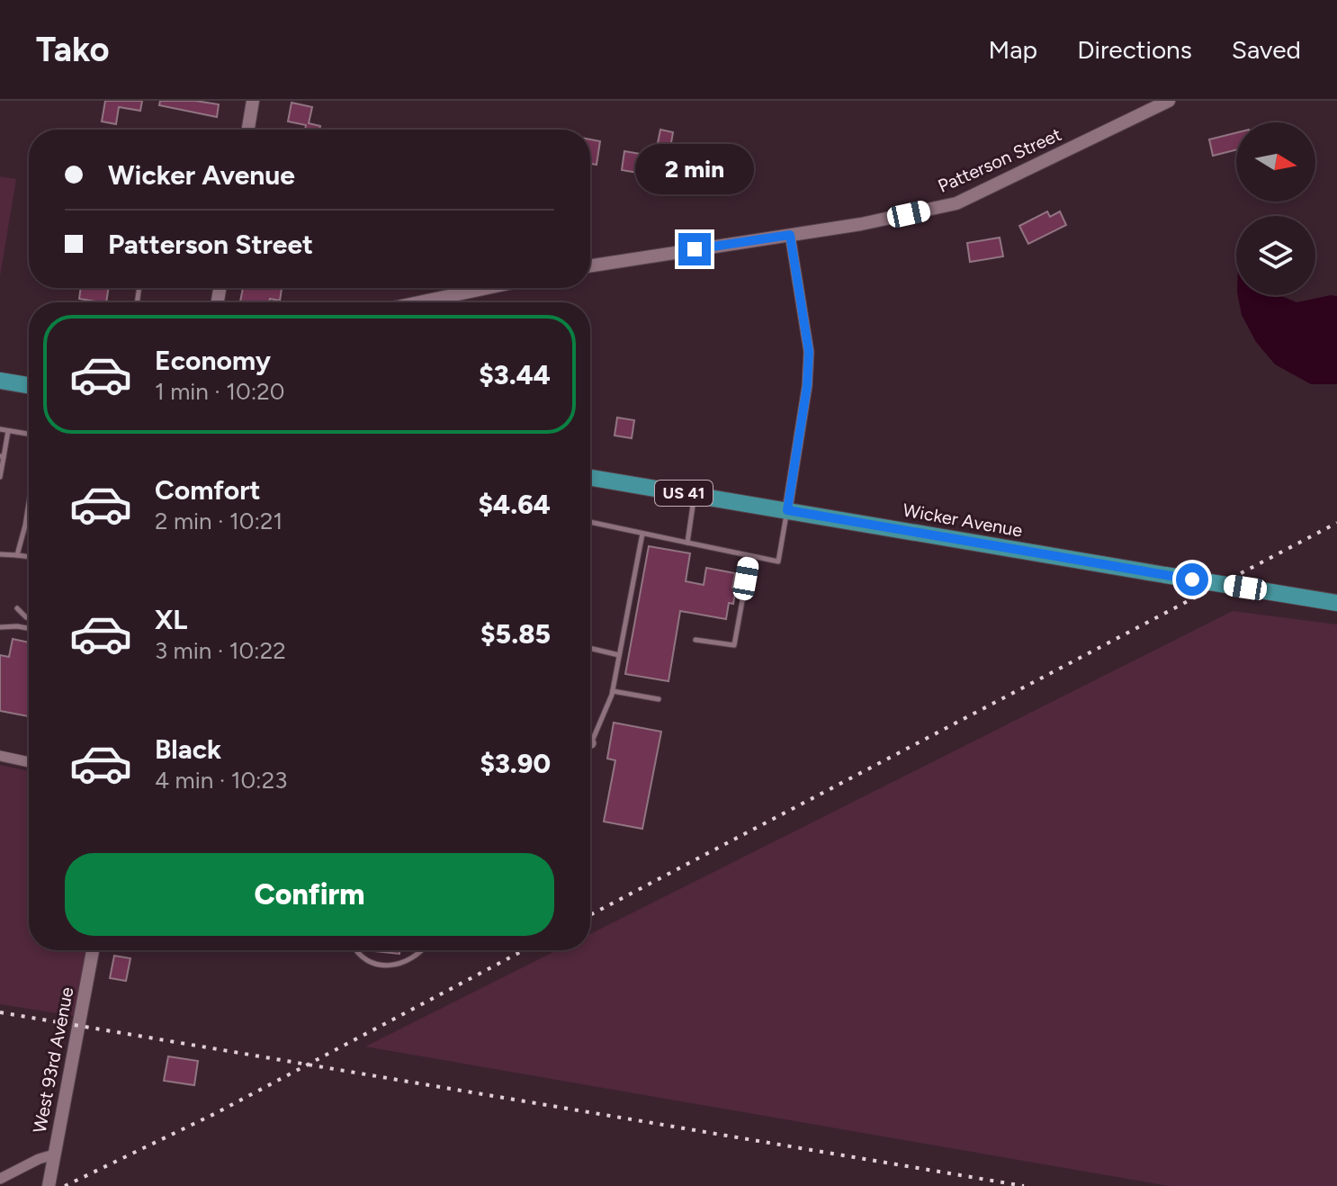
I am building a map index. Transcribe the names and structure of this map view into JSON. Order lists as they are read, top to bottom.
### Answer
{
  "streets": {
    "highway": ["US 41", "Wicker Avenue"],
    "street": ["Patterson Street", "West 93rd Avenue"]
  },
  "north": "right",
  "page": {
    "header": "Tako",
    "nav": ["Map", "Directions", "Saved"],
    "banner": ["Wicker Avenue", "Patterson Street"],
    "bubble": "2 min",
    "list": [
      {
        "name": "Economy",
        "note": "1 min · 10:20",
        "value": "$3.44"
      },
      {
        "name": "Comfort",
        "note": "2 min · 10:21",
        "value": "$4.64"
      },
      {
        "name": "XL",
        "note": "3 min · 10:22",
        "value": "$5.85"
      },
      {
        "name": "Black",
        "note": "4 min · 10:23",
        "value": "$3.90"
      }
    ],
    "buttons": "Confirm"
  }
}
